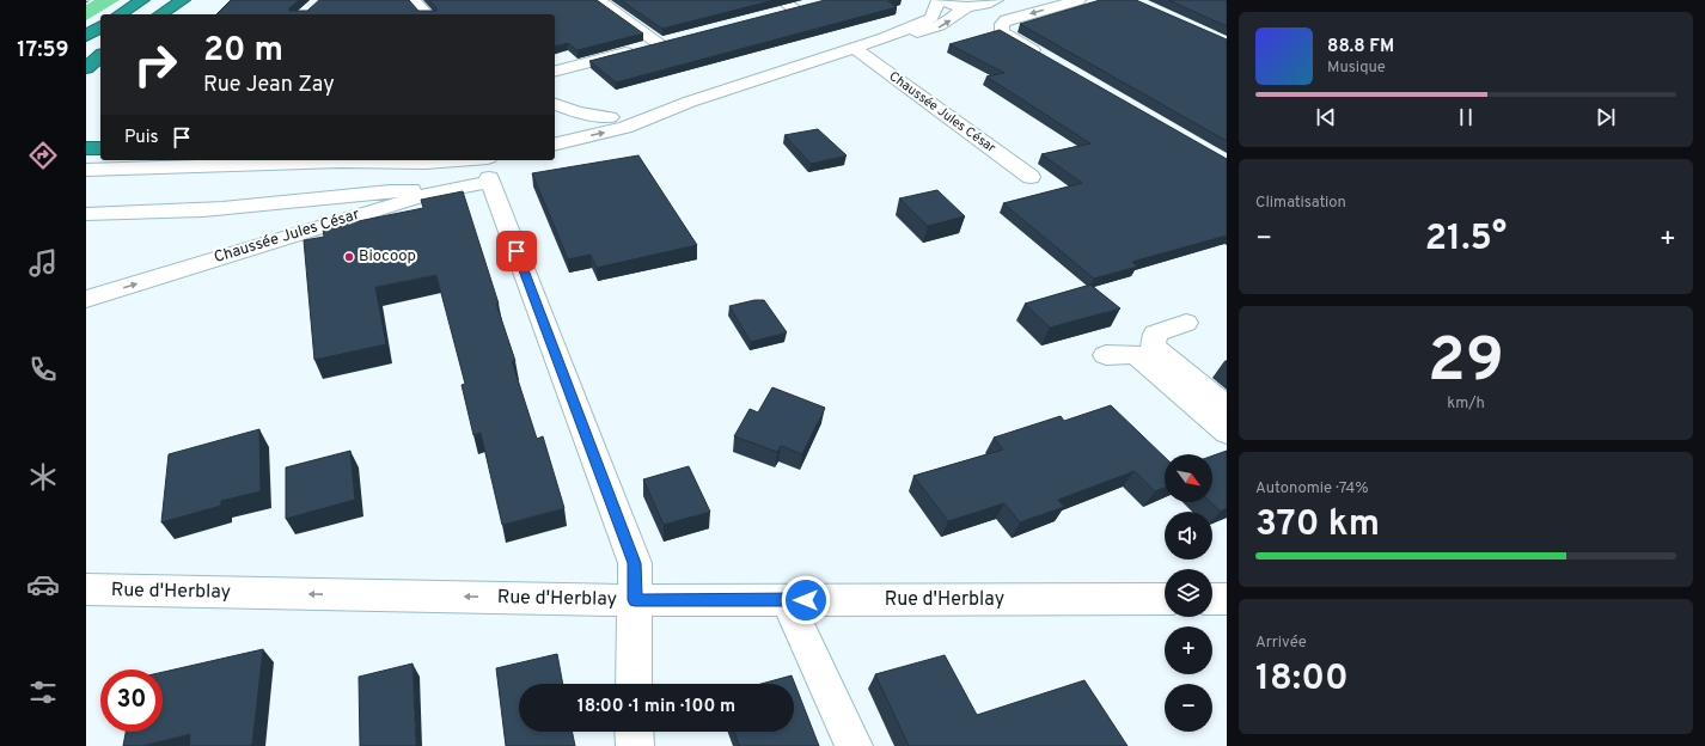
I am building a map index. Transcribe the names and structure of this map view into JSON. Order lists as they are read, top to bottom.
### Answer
{
  "streets": {
    "street": ["Chaussée Jules César", "Rue d'Herblay"]
  },
  "one_way": ["Rue d'Herblay"],
  "places": ["Biocoop"],
  "north": "bottom right",
  "page": {
    "tabs": "17:59",
    "turn": ["20 m", "Rue Jean Zay"],
    "song": ["88.8 FM", "Musique"],
    "then": "Puis",
    "tile": [
      "Climatisation",
      ["29", "km/h"],
      ["Autonomie · 74%", "370 km"],
      ["Arrivée", "18:00"]
    ],
    "heat": ["−", "21.5°", "+"],
    "map_buttons": ["+", "−"],
    "limit": "30",
    "trip": "18:00 · 1 min · 100 m"
  }
}
